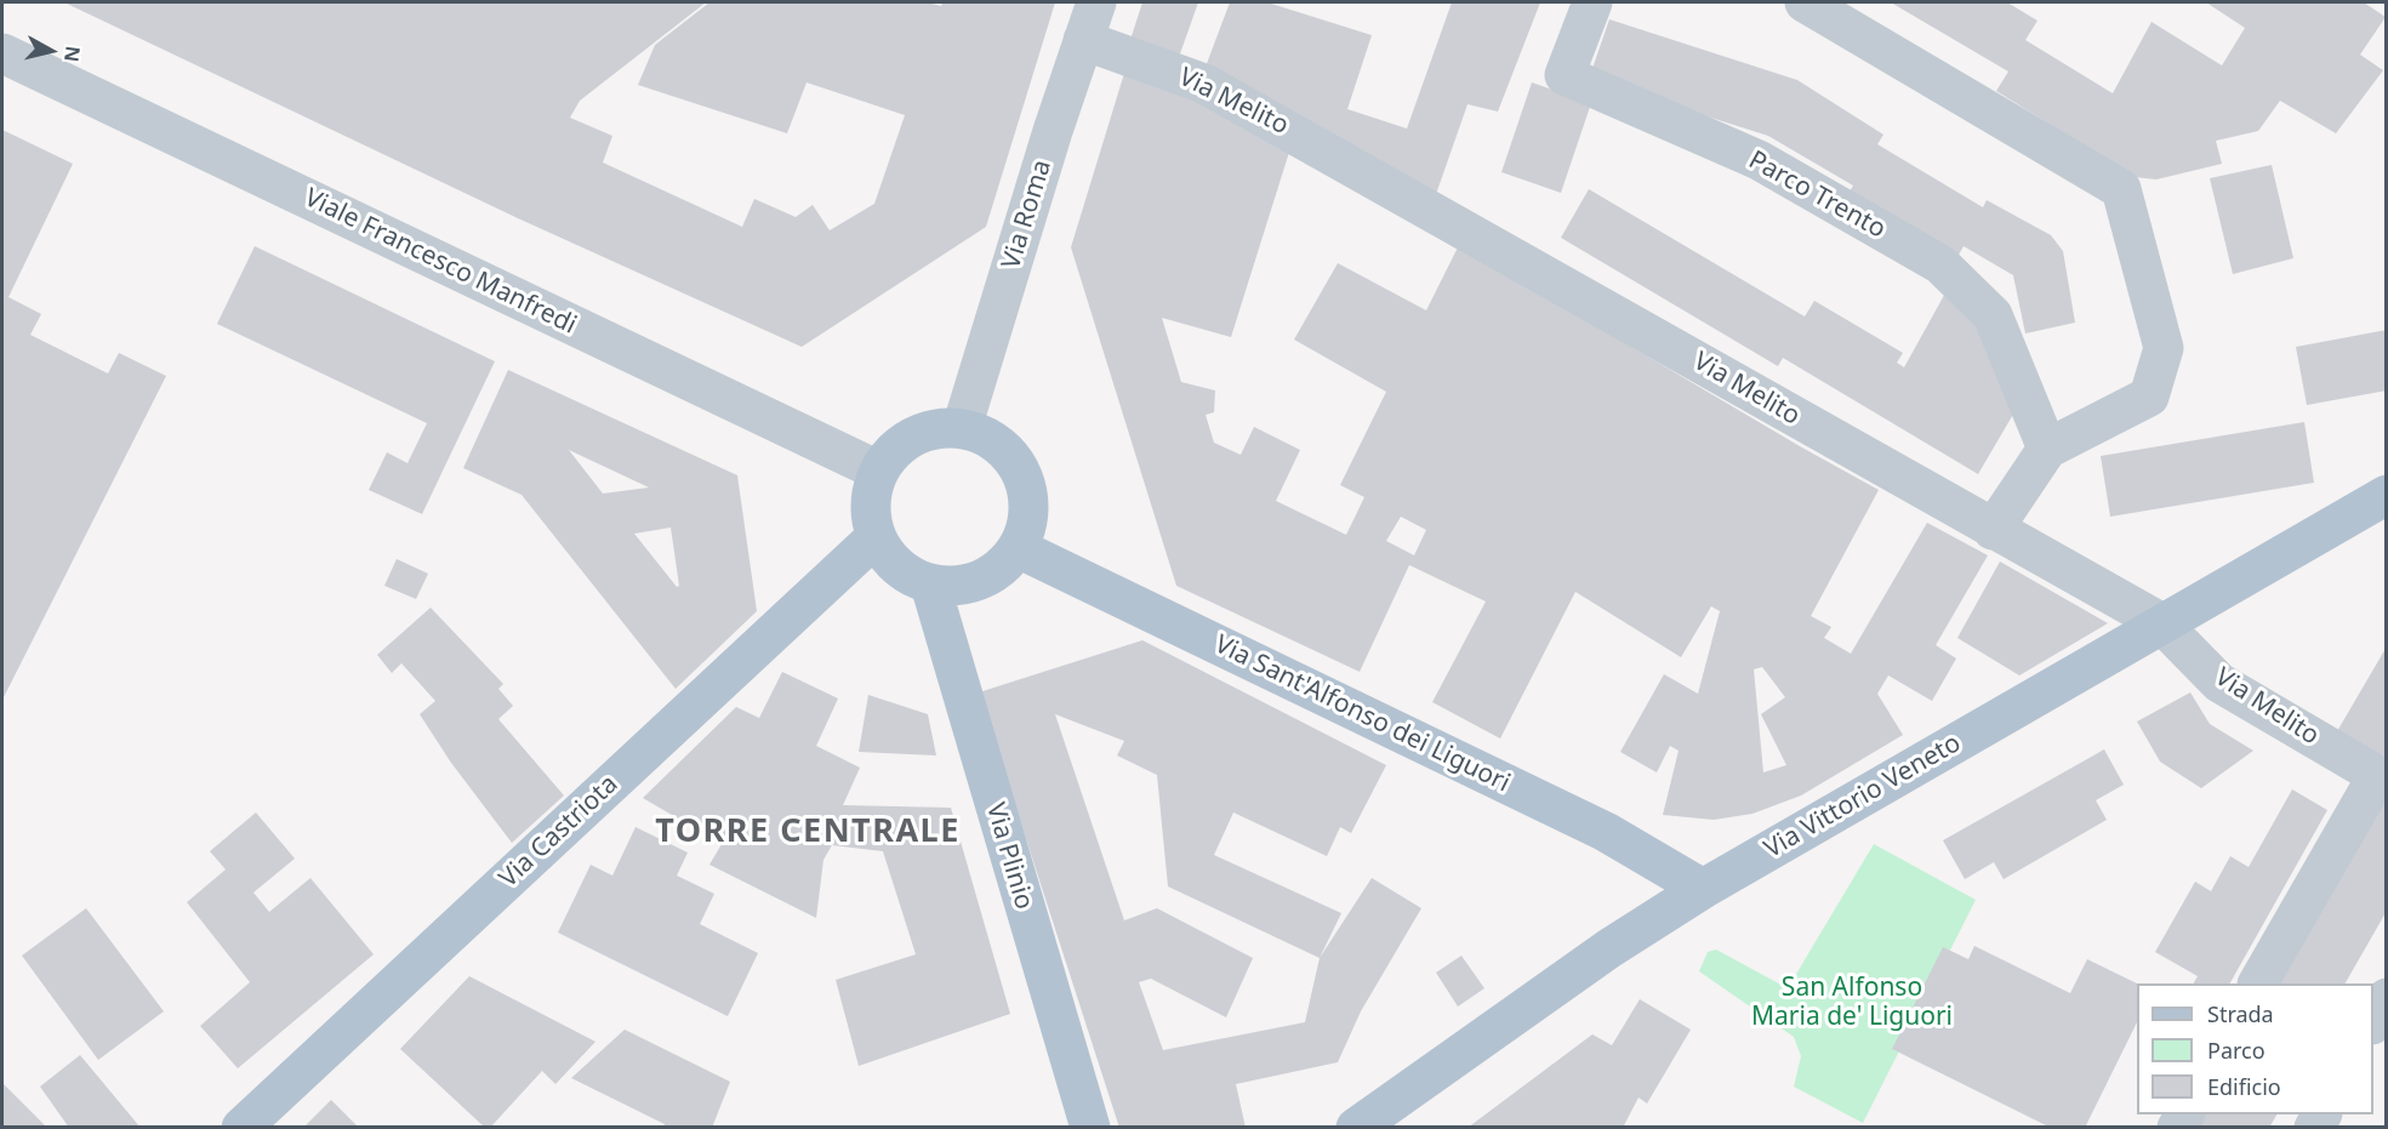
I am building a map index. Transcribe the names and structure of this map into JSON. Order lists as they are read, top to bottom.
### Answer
{
  "streets": {
    "main road": [
      "Via Sant'Alfonso dei Liguori",
      "Via Vittorio Veneto",
      "Via Castriota",
      "Via Plinio"
    ],
    "street": [
      "Via Melito",
      "Parco Trento",
      "Via Roma",
      "Viale Francesco Manfredi"
    ]
  },
  "crossings": [
    ["Via Melito", "Via Roma"],
    ["Via Melito", "Via Vittorio Veneto"],
    ["Via Roma", "Viale Francesco Manfredi"],
    ["Via Roma", "Via Sant'Alfonso dei Liguori"],
    ["Via Roma", "Via Castriota"],
    ["Via Roma", "Via Plinio"],
    ["Viale Francesco Manfredi", "Via Sant'Alfonso dei Liguori"],
    ["Viale Francesco Manfredi", "Via Castriota"],
    ["Viale Francesco Manfredi", "Via Plinio"],
    ["Via Sant'Alfonso dei Liguori", "Via Vittorio Veneto"],
    ["Via Sant'Alfonso dei Liguori", "Via Castriota"],
    ["Via Sant'Alfonso dei Liguori", "Via Plinio"],
    ["Via Castriota", "Via Plinio"]
  ],
  "districts": ["TORRE CENTRALE"],
  "parks": ["San Alfonso Maria de' Liguori"],
  "legend": ["Strada", "Parco", "Edificio"],
  "north": "right"
}
